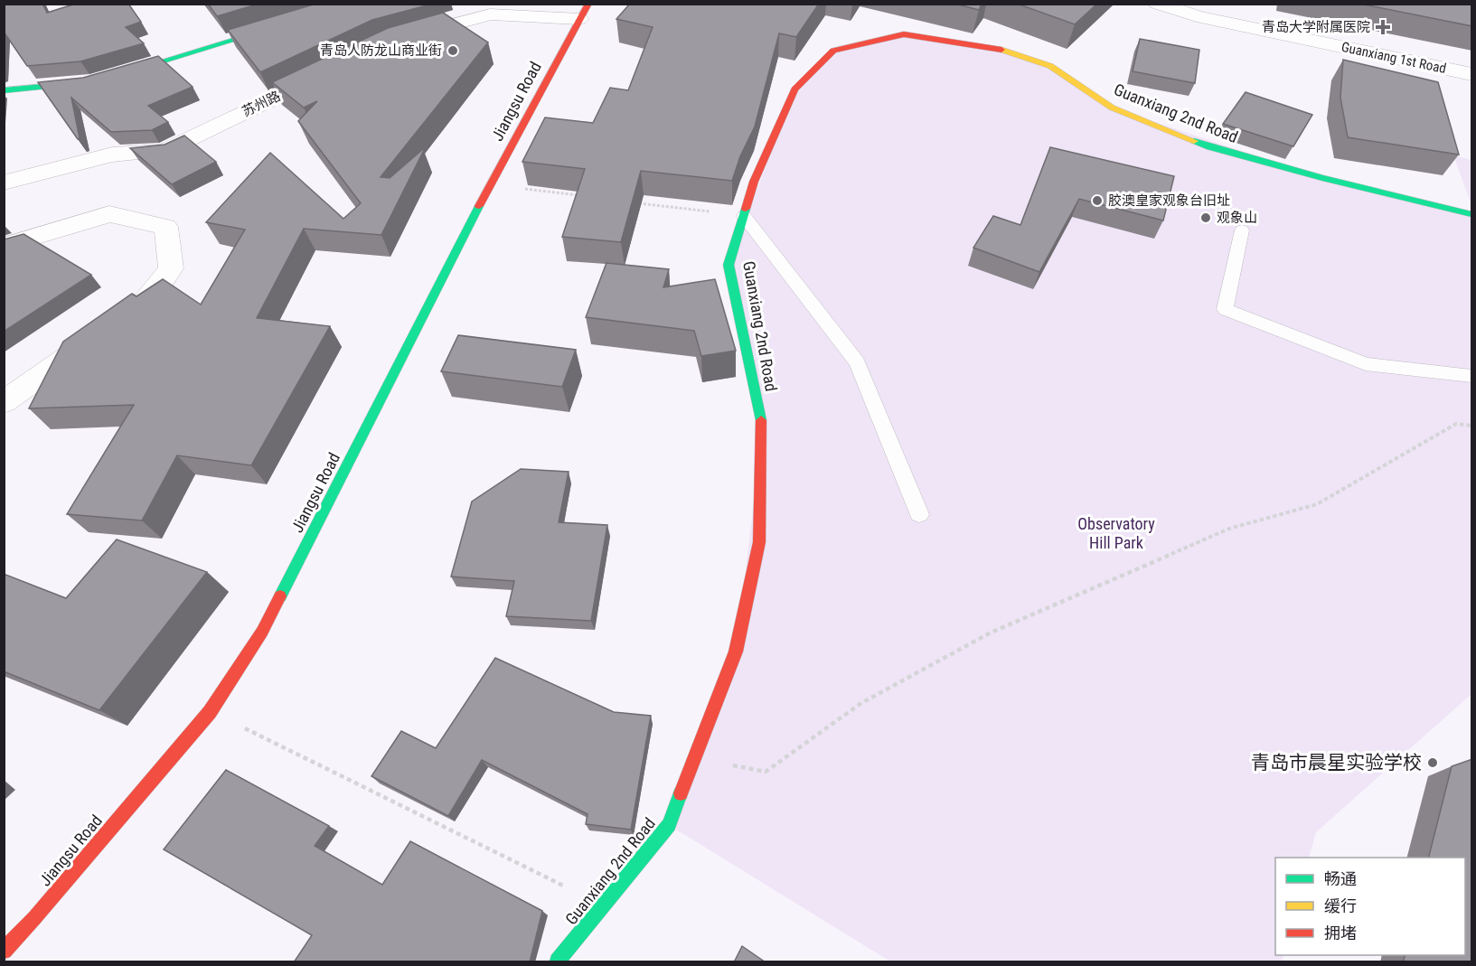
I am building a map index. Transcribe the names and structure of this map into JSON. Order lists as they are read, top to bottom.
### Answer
{
  "streets": {
    "street": [
      "Guanxiang 1st Road",
      "Jiangsu Road",
      "苏州路",
      "Guanxiang 2nd Road"
    ]
  },
  "parks": ["Observatory Hill Park"],
  "places": {
    "health": ["青岛大学附属医院"],
    "other": [
      "青岛人防龙山商业街",
      "胶澳皇家观象台旧址",
      "观象山",
      "青岛市晨星实验学校"
    ]
  },
  "legend": ["畅通", "缓行", "拥堵"]
}
